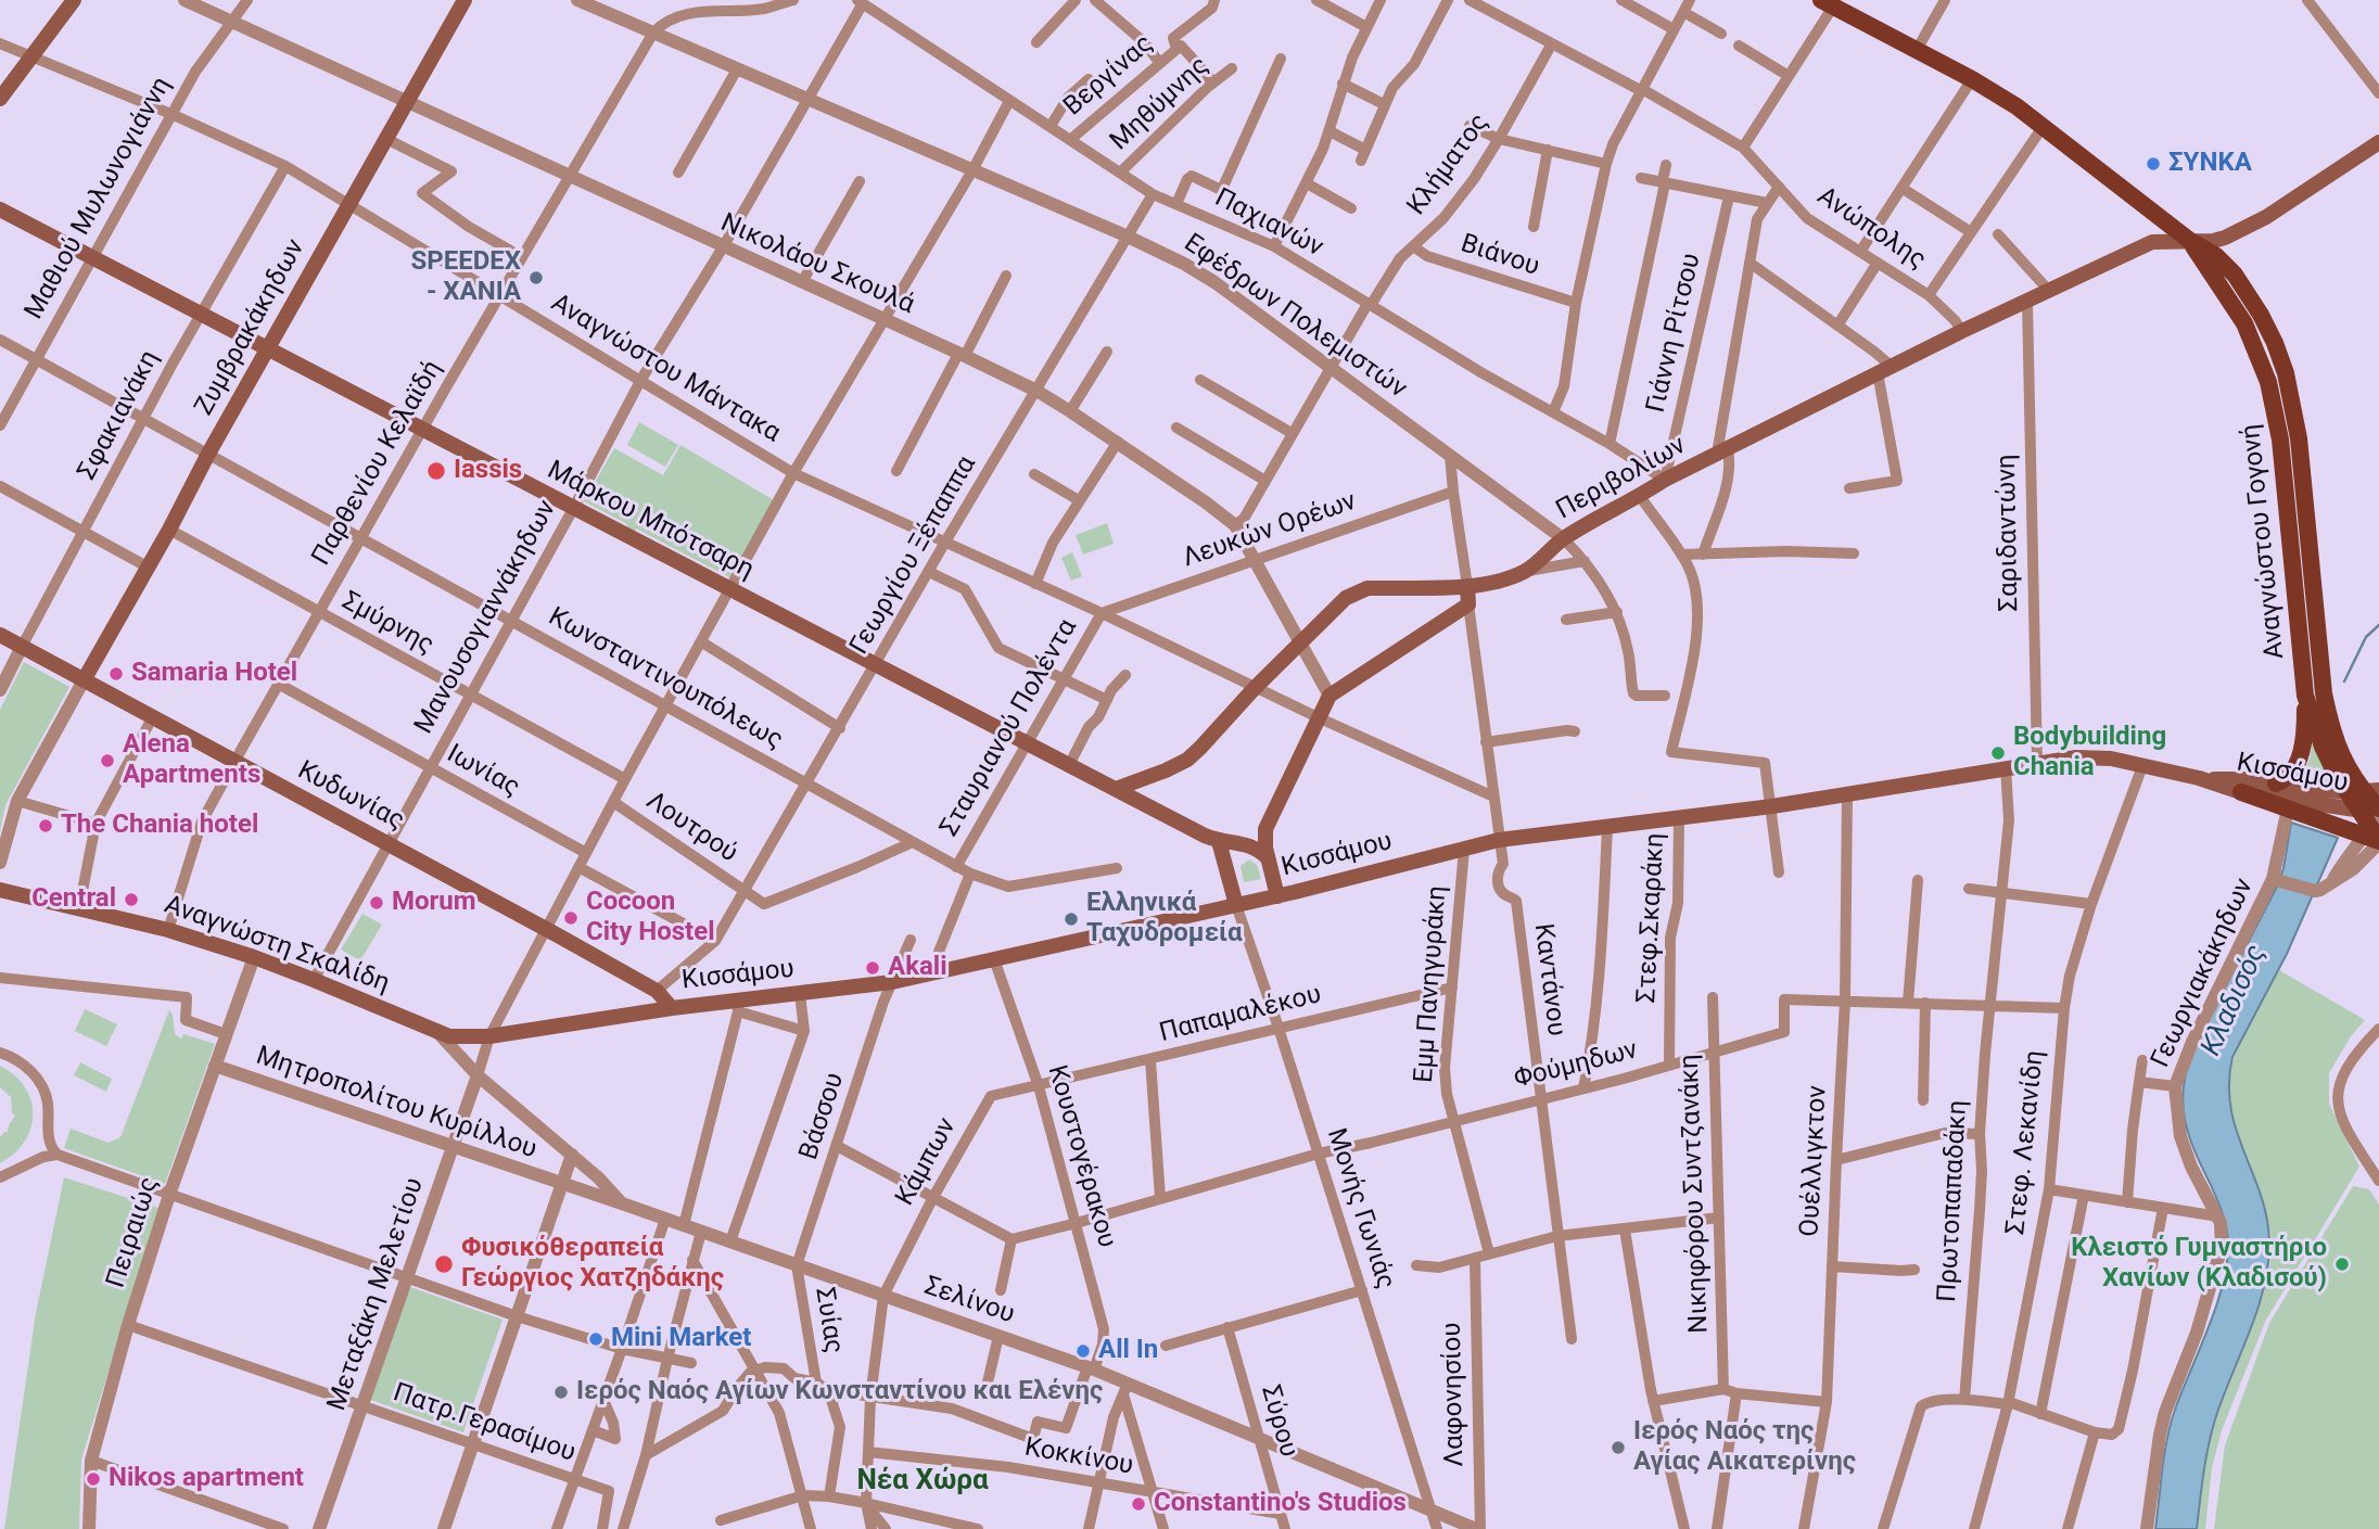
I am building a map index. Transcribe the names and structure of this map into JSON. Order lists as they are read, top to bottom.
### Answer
{
  "streets": {
    "main road": [
      "Ζυμβρακάκηδων",
      "Περιβολίων",
      "Μάρκου Μπότσαρη",
      "Αναγνώστου Γογονή",
      "Κισσάμου",
      "Κυδωνίας",
      "Αναγνώστη Σκαλίδη"
    ],
    "street": [
      "Βεργίνας",
      "Μηθύμνης",
      "Κλήματος",
      "Μαθιού Μυλωνογιάννη",
      "Παχιανών",
      "Ανώπολης",
      "Βιάνου",
      "Νικολάου Σκουλά",
      "Εφέδρων Πολεμιστών",
      "Γιάννη Ρίτσου",
      "Αναγνώστου Μάντακα",
      "Σφακιανάκη",
      "Παρθενίου Κελαϊδή",
      "Λευκών Ορέων",
      "Σαριδαντώνη",
      "Γεωργίου Ξέπαππα",
      "Μανουσογιαννάκηδων",
      "Σμύρνης",
      "Κωνσταντινουπόλεως",
      "Σταυριανού Πολέντα",
      "Ιωνίας",
      "Λουτρού",
      "Στεφ.Σκαράκη",
      "Γεωργιακάκηδων",
      "Καντάνου",
      "Εμμ Πανηγυράκη",
      "Παπαμαλέκου",
      "Φούμηδων",
      "Μητροπολίτου Κυρίλλου",
      "Βάσσου",
      "Στεφ. Λεκανίδη",
      "Κουστογέρακου",
      "Ουέλλιγκτον",
      "Κάμπων",
      "Νικηφόρου Συντζανάκη",
      "Πρωτοπαπαδάκη",
      "Μονής Γωνιάς",
      "Πειραιώς",
      "Μεταξάκη Μελετίου",
      "Σελίνου",
      "Συίας",
      "Λαφονησίου",
      "Σύρου",
      "Πατρ.Γερασίμου",
      "Κοκκίνου"
    ]
  },
  "crossings": [
    ["Βεργίνας", "Μηθύμνης"],
    ["Βεργίνας", "Παχιανών"],
    ["Μηθύμνης", "Παχιανών"],
    ["Κλήματος", "Παχιανών"],
    ["Κλήματος", "Ανώπολης"],
    ["Κλήματος", "Βιάνου"],
    ["Κλήματος", "Νικολάου Σκουλά"],
    ["Κλήματος", "Εφέδρων Πολεμιστών"],
    ["Μαθιού Μυλωνογιάννη", "Νικολάου Σκουλά"],
    ["Μαθιού Μυλωνογιάννη", "Αναγνώστου Μάντακα"],
    ["Μαθιού Μυλωνογιάννη", "Μάρκου Μπότσαρη"],
    ["Μαθιού Μυλωνογιάννη", "Κωνσταντινουπόλεως"],
    ["Παχιανών", "Γιάννη Ρίτσου"],
    ["Παχιανών", "Περιβολίων"],
    ["Παχιανών", "Γεωργίου Ξέπαππα"],
    ["Παχιανών", "Μανουσογιαννάκηδων"],
    ["Ανώπολης", "Περιβολίων"],
    ["Νικολάου Σκουλά", "Ζυμβρακάκηδων"],
    ["Νικολάου Σκουλά", "Παρθενίου Κελαϊδή"],
    ["Νικολάου Σκουλά", "Περιβολίων"],
    ["Νικολάου Σκουλά", "Λευκών Ορέων"],
    ["Νικολάου Σκουλά", "Γεωργίου Ξέπαππα"],
    ["Νικολάου Σκουλά", "Μανουσογιαννάκηδων"],
    ["Εφέδρων Πολεμιστών", "Παρθενίου Κελαϊδή"],
    ["Εφέδρων Πολεμιστών", "Περιβολίων"],
    ["Εφέδρων Πολεμιστών", "Γεωργίου Ξέπαππα"],
    ["Εφέδρων Πολεμιστών", "Μανουσογιαννάκηδων"],
    ["Ζυμβρακάκηδων", "Αναγνώστου Μάντακα"],
    ["Ζυμβρακάκηδων", "Μάρκου Μπότσαρη"],
    ["Ζυμβρακάκηδων", "Σμύρνης"],
    ["Ζυμβρακάκηδων", "Κωνσταντινουπόλεως"],
    ["Ζυμβρακάκηδων", "Κυδωνίας"],
    ["Γιάννη Ρίτσου", "Περιβολίων"],
    ["Αναγνώστου Μάντακα", "Σφακιανάκη"],
    ["Αναγνώστου Μάντακα", "Παρθενίου Κελαϊδή"],
    ["Αναγνώστου Μάντακα", "Περιβολίων"],
    ["Αναγνώστου Μάντακα", "Λευκών Ορέων"],
    ["Αναγνώστου Μάντακα", "Γεωργίου Ξέπαππα"],
    ["Αναγνώστου Μάντακα", "Μανουσογιαννάκηδων"],
    ["Αναγνώστου Μάντακα", "Σταυριανού Πολέντα"],
    ["Αναγνώστου Μάντακα", "Καντάνου"],
    ["Σφακιανάκη", "Μάρκου Μπότσαρη"],
    ["Σφακιανάκη", "Κωνσταντινουπόλεως"],
    ["Σφακιανάκη", "Κυδωνίας"],
    ["Παρθενίου Κελαϊδή", "Μάρκου Μπότσαρη"],
    ["Παρθενίου Κελαϊδή", "Σμύρνης"],
    ["Παρθενίου Κελαϊδή", "Κωνσταντινουπόλεως"],
    ["Παρθενίου Κελαϊδή", "Ιωνίας"],
    ["Παρθενίου Κελαϊδή", "Κυδωνίας"],
    ["Παρθενίου Κελαϊδή", "Αναγνώστη Σκαλίδη"],
    ["Περιβολίων", "Μάρκου Μπότσαρη"],
    ["Περιβολίων", "Σαριδαντώνη"],
    ["Περιβολίων", "Αναγνώστου Γογονή"],
    ["Μάρκου Μπότσαρη", "Γεωργίου Ξέπαππα"],
    ["Μάρκου Μπότσαρη", "Μανουσογιαννάκηδων"],
    ["Μάρκου Μπότσαρη", "Σταυριανού Πολέντα"],
    ["Λευκών Ορέων", "Σταυριανού Πολέντα"],
    ["Σαριδαντώνη", "Κισσάμου"],
    ["Αναγνώστου Γογονή", "Κισσάμου"],
    ["Γεωργίου Ξέπαππα", "Κωνσταντινουπόλεως"],
    ["Γεωργίου Ξέπαππα", "Κυδωνίας"],
    ["Γεωργίου Ξέπαππα", "Λουτρού"],
    ["Μανουσογιαννάκηδων", "Σμύρνης"],
    ["Μανουσογιαννάκηδων", "Κωνσταντινουπόλεως"],
    ["Μανουσογιαννάκηδων", "Ιωνίας"],
    ["Μανουσογιαννάκηδων", "Κυδωνίας"],
    ["Μανουσογιαννάκηδων", "Αναγνώστη Σκαλίδη"],
    ["Κωνσταντινουπόλεως", "Σταυριανού Πολέντα"],
    ["Κισσάμου", "Κυδωνίας"],
    ["Κισσάμου", "Στεφ.Σκαράκη"],
    ["Κισσάμου", "Αναγνώστη Σκαλίδη"],
    ["Κισσάμου", "Καντάνου"],
    ["Κισσάμου", "Εμμ Πανηγυράκη"],
    ["Κισσάμου", "Βάσσου"],
    ["Κισσάμου", "Στεφ. Λεκανίδη"],
    ["Κισσάμου", "Κουστογέρακου"],
    ["Κισσάμου", "Ουέλλιγκτον"],
    ["Κισσάμου", "Πρωτοπαπαδάκη"],
    ["Κισσάμου", "Μονής Γωνιάς"],
    ["Στεφ.Σκαράκη", "Φούμηδων"],
    ["Αναγνώστη Σκαλίδη", "Πειραιώς"],
    ["Καντάνου", "Φούμηδων"],
    ["Εμμ Πανηγυράκη", "Παπαμαλέκου"],
    ["Εμμ Πανηγυράκη", "Φούμηδων"],
    ["Παπαμαλέκου", "Κουστογέρακου"],
    ["Παπαμαλέκου", "Κάμπων"],
    ["Παπαμαλέκου", "Μονής Γωνιάς"],
    ["Φούμηδων", "Στεφ. Λεκανίδη"],
    ["Φούμηδων", "Κουστογέρακου"],
    ["Φούμηδων", "Ουέλλιγκτον"],
    ["Φούμηδων", "Νικηφόρου Συντζανάκη"],
    ["Φούμηδων", "Πρωτοπαπαδάκη"],
    ["Φούμηδων", "Μονής Γωνιάς"],
    ["Μητροπολίτου Κυρίλλου", "Πειραιώς"],
    ["Μητροπολίτου Κυρίλλου", "Μεταξάκη Μελετίου"],
    ["Μητροπολίτου Κυρίλλου", "Σελίνου"],
    ["Βάσσου", "Σελίνου"],
    ["Βάσσου", "Συίας"],
    ["Κουστογέρακου", "Κάμπων"],
    ["Κουστογέρακου", "Σελίνου"],
    ["Κάμπων", "Σελίνου"],
    ["Κάμπων", "Κοκκίνου"],
    ["Μονής Γωνιάς", "Σελίνου"],
    ["Πειραιώς", "Πατρ.Γερασίμου"],
    ["Μεταξάκη Μελετίου", "Πατρ.Γερασίμου"],
    ["Σελίνου", "Συίας"],
    ["Σελίνου", "Λαφονησίου"],
    ["Σελίνου", "Σύρου"],
    ["Σύρου", "Κοκκίνου"]
  ],
  "districts": ["Νέα Χώρα"],
  "water": ["Κλαδισός"],
  "places": [
    "ΣΥΝΚΑ",
    "SPEEDEX - ΧΑΝΙΑ",
    "Iassis",
    "Samaria Hotel",
    "Bodybuilding Chania",
    "Alena Apartments",
    "The Chania hotel",
    "Central",
    "Morum",
    "Cocoon City Hostel",
    "Ελληνικά Ταχυδρομεία",
    "Akali",
    "Φυσικόθεραπεία Γεώργιος Χατζηδάκης",
    "Κλειστό Γυμναστήριο Χανίων (Κλαδισού)",
    "Mini Market",
    "All In",
    "Ιερός Ναός Αγίων Κωνσταντίνου και Ελένης",
    "Ιερός Ναός της Αγίας Αικατερίνης",
    "Nikos apartment",
    "Constantino's Studios"
  ]
}
